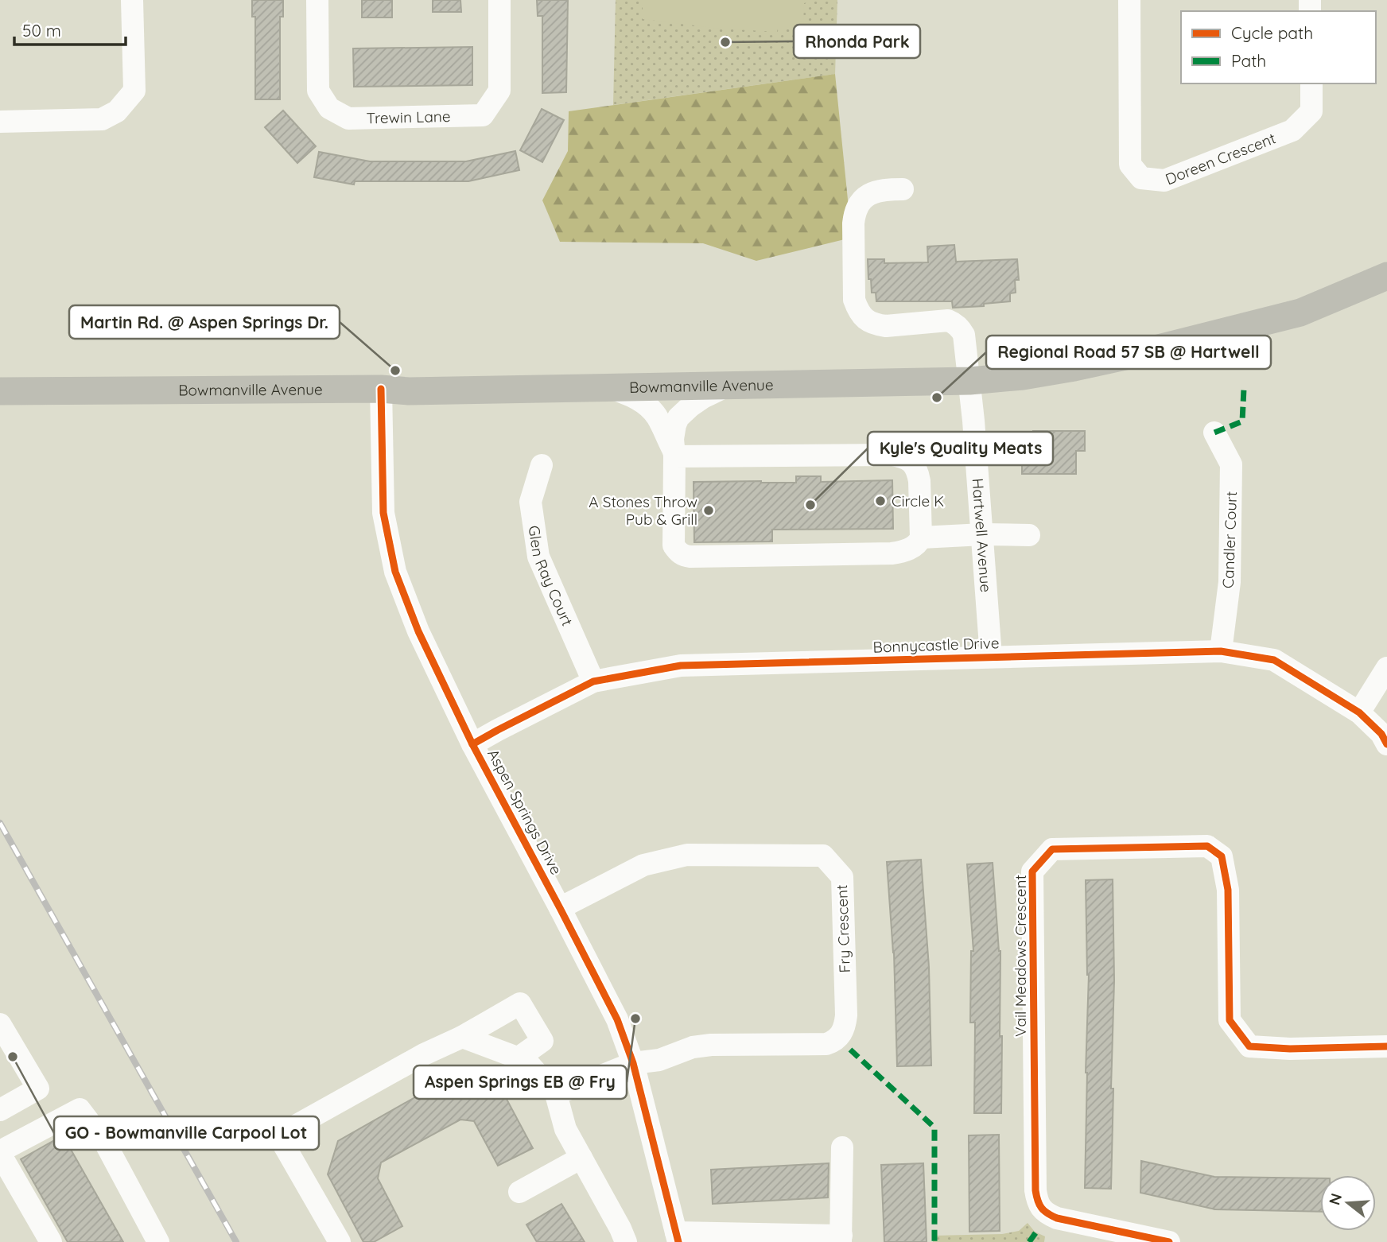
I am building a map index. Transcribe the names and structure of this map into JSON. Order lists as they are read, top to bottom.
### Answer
{
  "streets": {
    "main road": ["Bowmanville Avenue"],
    "street": [
      "Trewin Lane",
      "Doreen Crescent",
      "Hartwell Avenue",
      "Candler Court",
      "Glen Ray Court",
      "Bonnycastle Drive",
      "Aspen Springs Drive",
      "Fry Crescent",
      "Vail Meadows Crescent"
    ]
  },
  "crossings": [
    ["Bowmanville Avenue", "Hartwell Avenue"],
    ["Bowmanville Avenue", "Aspen Springs Drive"],
    ["Hartwell Avenue", "Bonnycastle Drive"],
    ["Candler Court", "Bonnycastle Drive"],
    ["Glen Ray Court", "Bonnycastle Drive"],
    ["Bonnycastle Drive", "Aspen Springs Drive"],
    ["Aspen Springs Drive", "Fry Crescent"]
  ],
  "places": [
    "Rhonda Park",
    "Martin Rd. @ Aspen Springs Dr.",
    "Regional Road 57 SB @ Hartwell",
    "Circle K",
    "Kyle's Quality Meats",
    "A Stones Throw Pub & Grill",
    "Aspen Springs EB @ Fry",
    "GO - Bowmanville Carpool Lot"
  ],
  "legend": ["Cycle path", "Path"],
  "scale_bar": "50 m",
  "north": "left"
}
